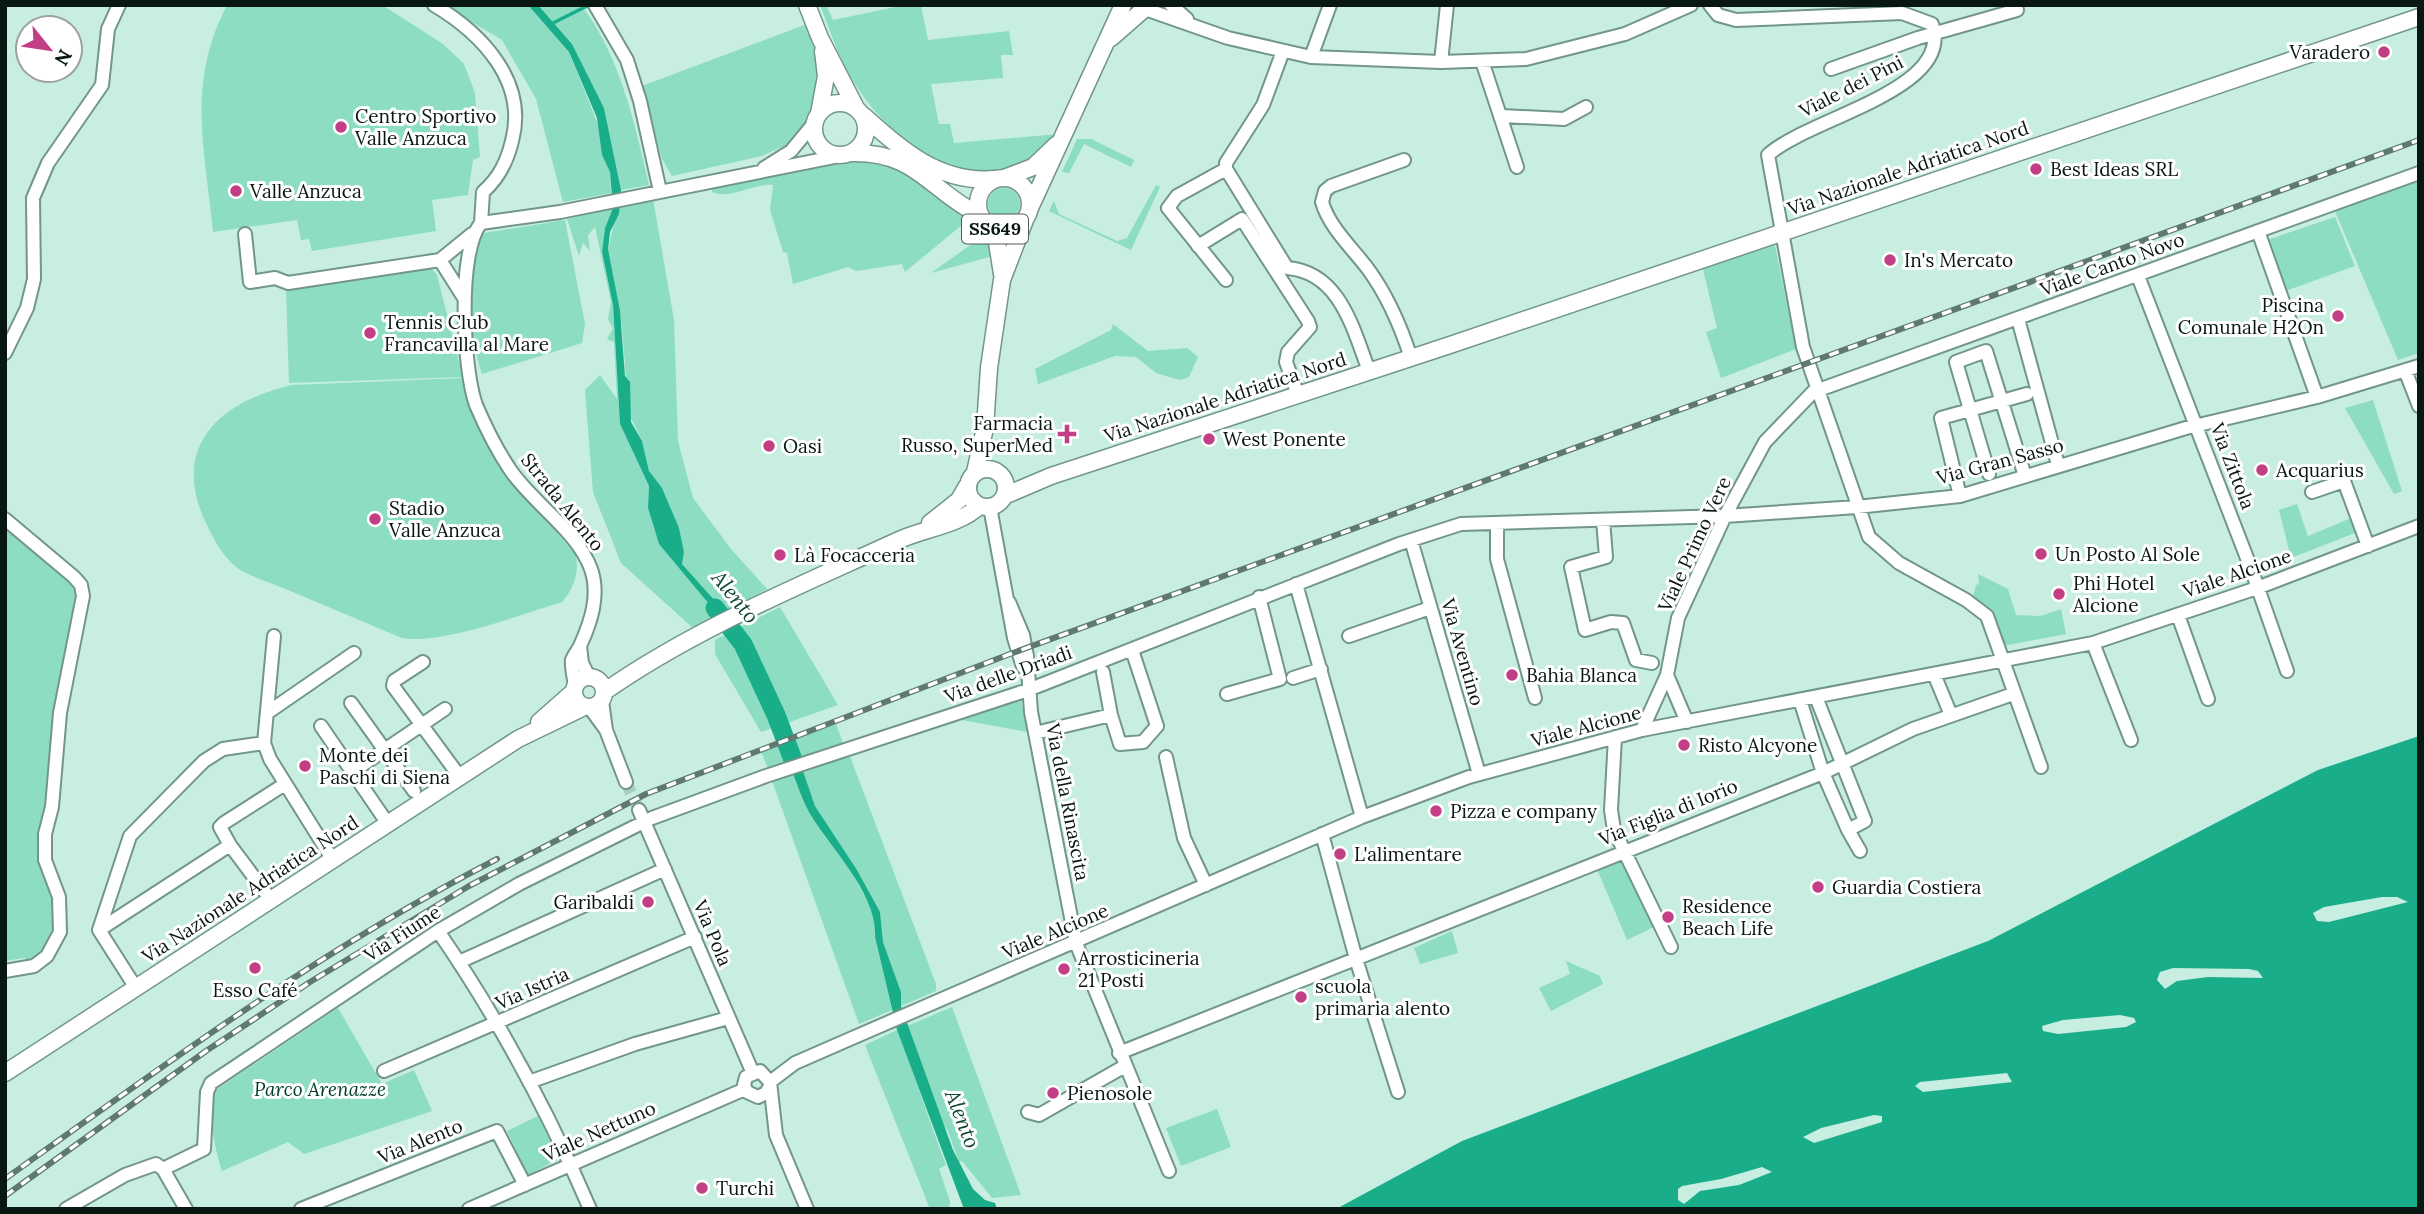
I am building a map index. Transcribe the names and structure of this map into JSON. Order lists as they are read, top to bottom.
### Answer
{
  "streets": {
    "main road": ["Via Nazionale Adriatica Nord", "SS649"],
    "street": [
      "Viale dei Pini",
      "Viale Canto Novo",
      "Via Gran Sasso",
      "Via Zittola",
      "Strada Alento",
      "Viale Primo Vere",
      "Viale Alcione",
      "Via Aventino",
      "Via delle Driadi",
      "Via della Rinascita",
      "Via Figlia di Iorio",
      "Via Fiume",
      "Via Pola",
      "Via Istria",
      "Viale Nettuno",
      "Via Alento"
    ]
  },
  "crossings": [
    ["Viale dei Pini", "Via Nazionale Adriatica Nord"],
    ["Via Nazionale Adriatica Nord", "SS649"],
    ["Via Nazionale Adriatica Nord", "Strada Alento"],
    ["Via Nazionale Adriatica Nord", "Via della Rinascita"],
    ["SS649", "Via della Rinascita"],
    ["Viale Canto Novo", "Via Zittola"],
    ["Viale Canto Novo", "Viale Primo Vere"],
    ["Via Gran Sasso", "Via Zittola"],
    ["Via Gran Sasso", "Viale Primo Vere"],
    ["Via Gran Sasso", "Via delle Driadi"],
    ["Via Zittola", "Viale Alcione"],
    ["Viale Primo Vere", "Viale Alcione"],
    ["Viale Primo Vere", "Via delle Driadi"],
    ["Viale Alcione", "Via Aventino"],
    ["Viale Alcione", "Via della Rinascita"],
    ["Viale Alcione", "Via Pola"],
    ["Viale Alcione", "Viale Nettuno"],
    ["Via Aventino", "Via delle Driadi"],
    ["Via delle Driadi", "Via della Rinascita"],
    ["Via delle Driadi", "Via Fiume"],
    ["Via della Rinascita", "Via Figlia di Iorio"],
    ["Via Fiume", "Via Pola"],
    ["Via Pola", "Via Istria"],
    ["Via Pola", "Viale Nettuno"],
    ["Viale Nettuno", "Via Alento"]
  ],
  "water": ["Alento"],
  "parks": ["Parco Arenazze"],
  "places": {
    "other": [
      "Varadero",
      "Centro Sportivo Valle Anzuca",
      "Best Ideas SRL",
      "Valle Anzuca",
      "In's Mercato",
      "Piscina Comunale H2On",
      "Tennis Club Francavilla al Mare",
      "West Ponente",
      "Oasi",
      "Acquarius",
      "Stadio Valle Anzuca",
      "Un Posto Al Sole",
      "Là Focacceria",
      "Phi Hotel Alcione",
      "Bahia Blanca",
      "Risto Alcyone",
      "Monte dei Paschi di Siena",
      "Pizza e company",
      "L'alimentare",
      "Guardia Costiera",
      "Garibaldi",
      "Residence Beach Life",
      "Esso Café",
      "Arrosticineria 21 Posti",
      "scuola primaria alento",
      "Pienosole",
      "Turchi"
    ],
    "health": ["Farmacia Russo, SuperMed"]
  },
  "north": "bottom right"
}
